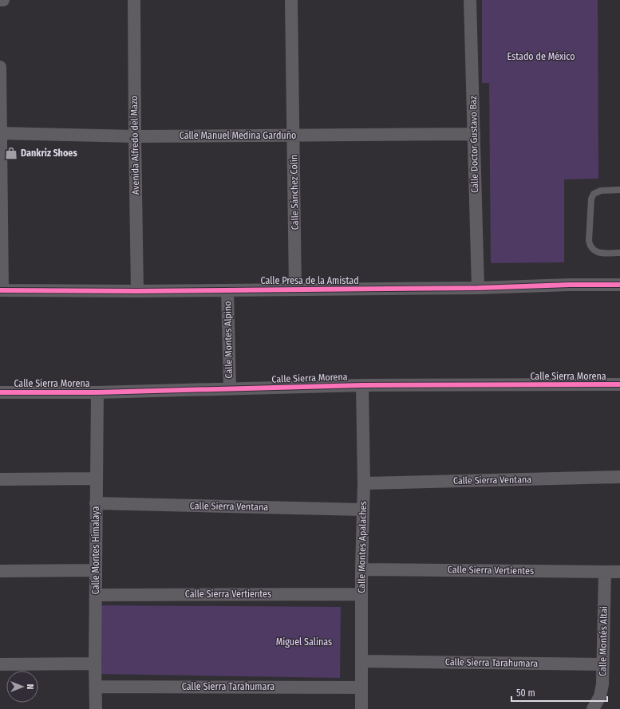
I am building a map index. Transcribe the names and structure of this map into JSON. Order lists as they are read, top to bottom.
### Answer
{
  "streets": {
    "street": [
      "Calle Manuel Medina Garduño",
      "Calle Doctor Gustavo Baz",
      "Avenida Alfredo del Mazo",
      "Calle Sánchez Colín",
      "Calle Presa de la Amistad",
      "Calle Montes Alpino",
      "Calle Sierra Morena",
      "Calle Sierra Ventana",
      "Calle Montes Apalaches",
      "Calle Montes Himalaya",
      "Calle Sierra Vertientes",
      "Calle Montés Altai",
      "Calle Sierra Tarahumara"
    ]
  },
  "crossings": [
    ["Calle Manuel Medina Garduño", "Calle Doctor Gustavo Baz"],
    ["Calle Manuel Medina Garduño", "Avenida Alfredo del Mazo"],
    ["Calle Manuel Medina Garduño", "Calle Sánchez Colín"],
    ["Calle Doctor Gustavo Baz", "Calle Presa de la Amistad"],
    ["Avenida Alfredo del Mazo", "Calle Presa de la Amistad"],
    ["Calle Sánchez Colín", "Calle Presa de la Amistad"],
    ["Calle Presa de la Amistad", "Calle Montes Alpino"],
    ["Calle Montes Alpino", "Calle Sierra Morena"],
    ["Calle Sierra Morena", "Calle Montes Apalaches"],
    ["Calle Sierra Morena", "Calle Montes Himalaya"],
    ["Calle Sierra Ventana", "Calle Montes Apalaches"],
    ["Calle Sierra Ventana", "Calle Montes Himalaya"],
    ["Calle Montes Apalaches", "Calle Sierra Vertientes"],
    ["Calle Montes Apalaches", "Calle Sierra Tarahumara"],
    ["Calle Montes Himalaya", "Calle Sierra Vertientes"],
    ["Calle Montes Himalaya", "Calle Sierra Tarahumara"],
    ["Calle Sierra Vertientes", "Calle Montés Altai"],
    ["Calle Montés Altai", "Calle Sierra Tarahumara"]
  ],
  "parks": ["Estado de México", "Miguel Salinas"],
  "places": {
    "shop": ["Dankriz Shoes"]
  },
  "scale_bar": "50 m",
  "north": "right"
}
